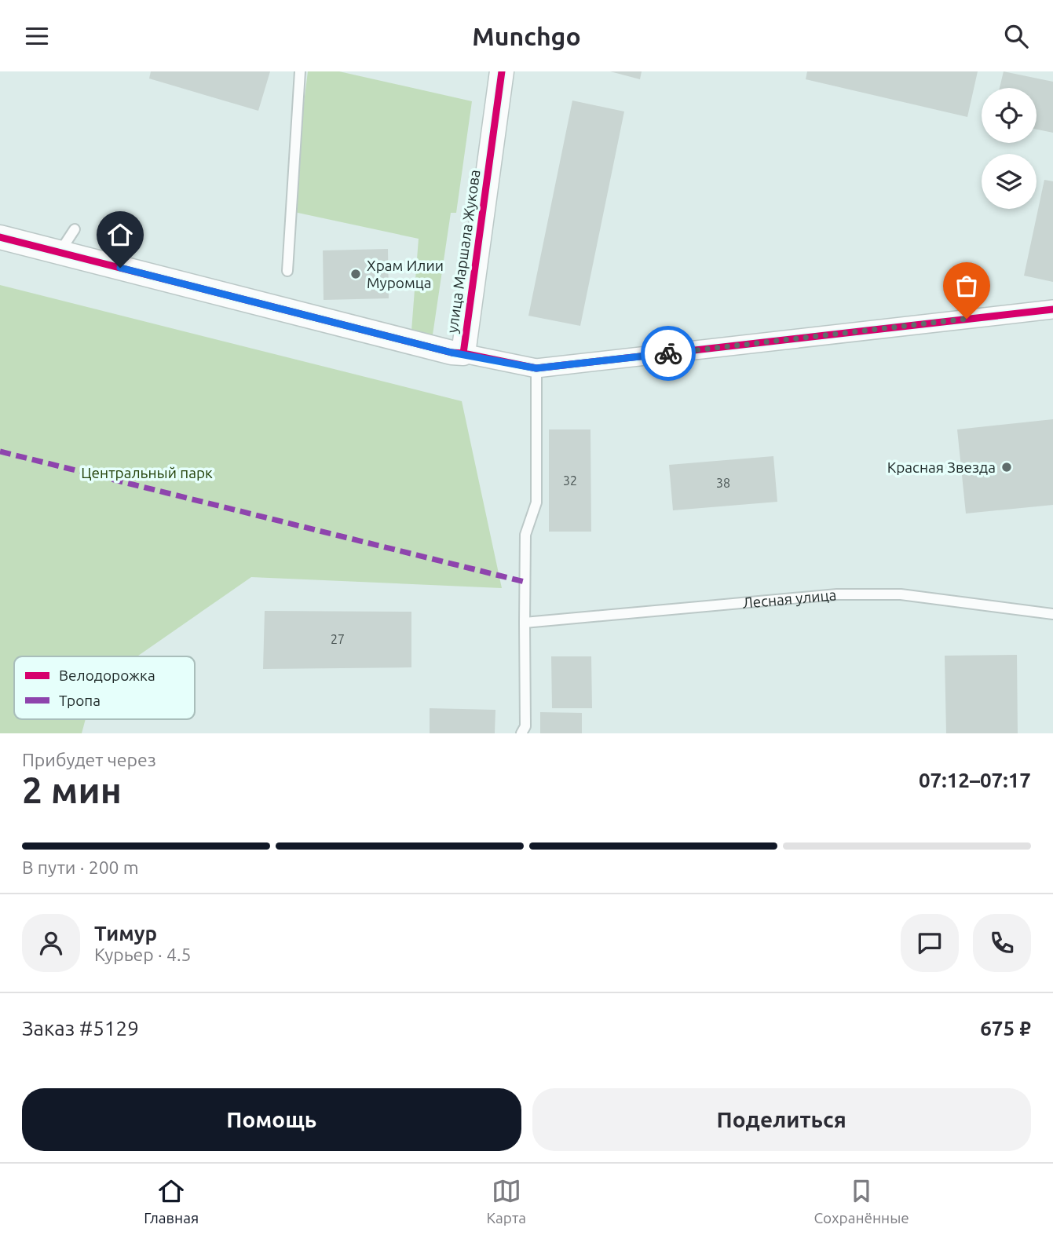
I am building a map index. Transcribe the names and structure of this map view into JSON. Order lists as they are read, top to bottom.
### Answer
{
  "streets": {
    "street": ["улица Маршала Жукова"],
    "lane": ["Лесная улица"]
  },
  "parks": ["Центральный парк"],
  "places": ["Храм Илии Муромца", "Красная Звезда"],
  "house_numbers": ["32", "38", "27"],
  "legend": ["Велодорожка", "Тропа"],
  "page": {
    "header": "Munchgo",
    "heading": ["2 мин", "Прибудет через", "07:12–07:17"],
    "panel": [
      "Тимур",
      "Курьер · 4.5",
      "Заказ #5129",
      "675 ₽"
    ],
    "bar": "В пути · 200 m",
    "buttons": ["Помощь", "Поделиться"],
    "tabs": ["Главная", "Карта", "Сохранённые"]
  }
}
